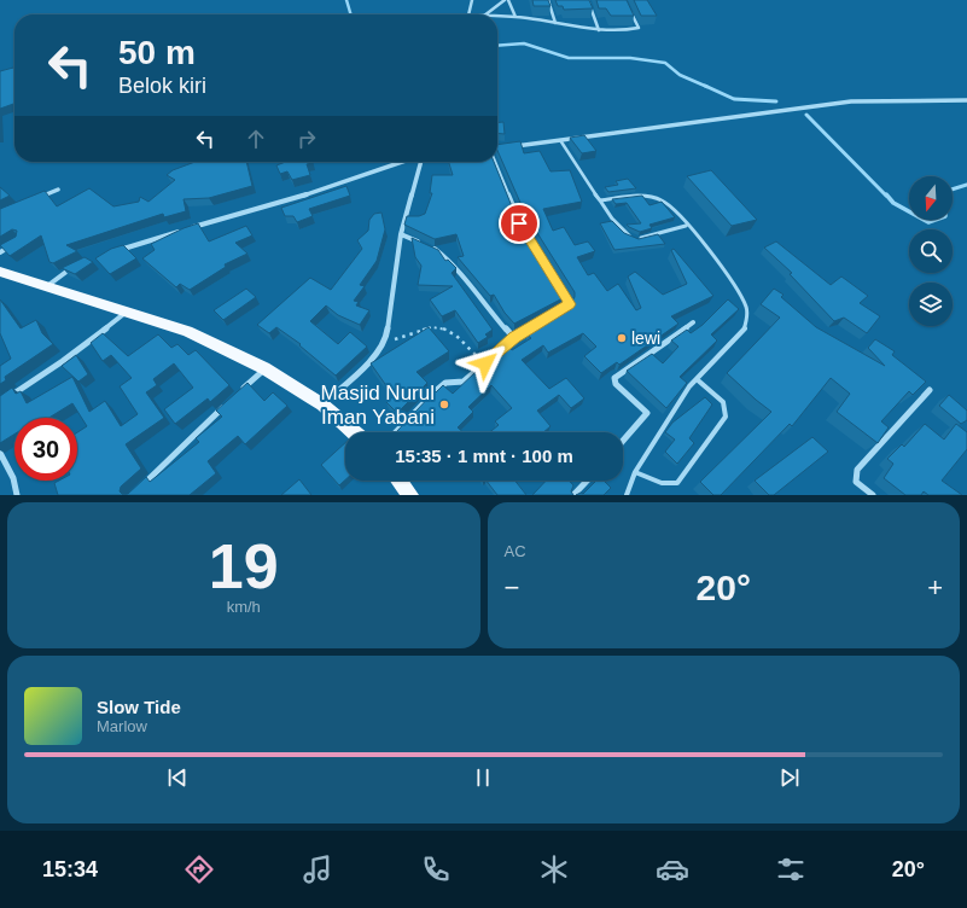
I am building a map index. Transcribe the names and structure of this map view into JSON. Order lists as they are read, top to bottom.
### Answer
{
  "places": ["lewi", "Masjid Nurul Iman Yabani"],
  "north": "bottom",
  "page": {
    "turn": ["50 m", "Belok kiri"],
    "limit": "30",
    "trip": "15:35 · 1 mnt · 100 m",
    "tile": [
      ["19", "km/h"],
      "AC"
    ],
    "heat": ["−", "20°", "+"],
    "song": ["Slow Tide", "Marlow"],
    "tabs": ["15:34", "20°"]
  }
}
